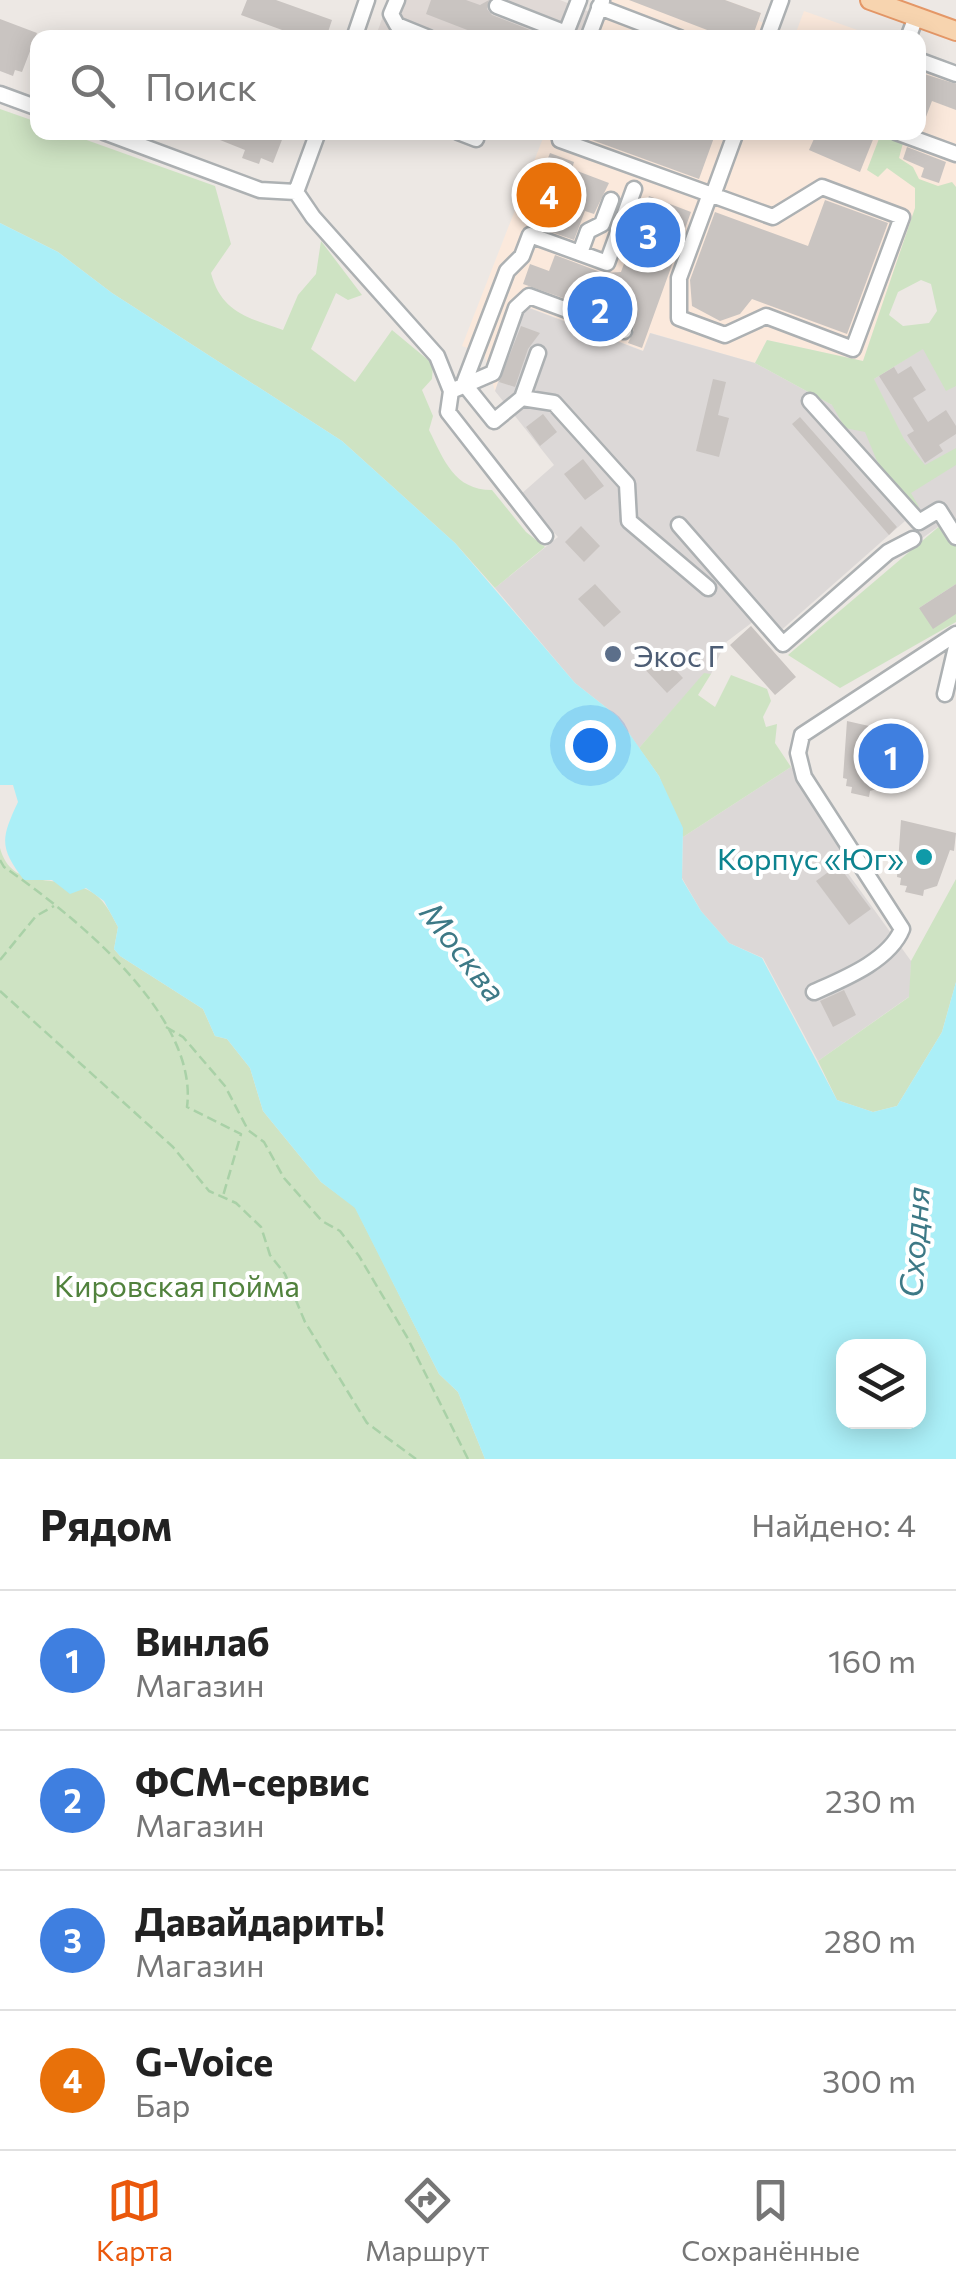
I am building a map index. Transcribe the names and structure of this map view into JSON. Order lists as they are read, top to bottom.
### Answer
{
  "water": ["Москва", "Сходня"],
  "parks": ["Кировская пойма"],
  "places": ["Экос Г", "Корпус «Юг»"],
  "page": {
    "search": "Поиск",
    "pins": [
      "4",
      "3",
      "2",
      "1"
    ],
    "heading": ["Рядом", "Найдено: 4"],
    "list": [
      {
        "mark": "1",
        "name": "Винлаб",
        "note": "Магазин",
        "value": "160 m"
      },
      {
        "mark": "2",
        "name": "ФСМ-сервис",
        "note": "Магазин",
        "value": "230 m"
      },
      {
        "mark": "3",
        "name": "Давайдарить!",
        "note": "Магазин",
        "value": "280 m"
      },
      {
        "mark": "4",
        "name": "G-Voice",
        "note": "Бар",
        "value": "300 m"
      }
    ],
    "nav": ["Карта", "Маршрут", "Сохранённые"]
  }
}
